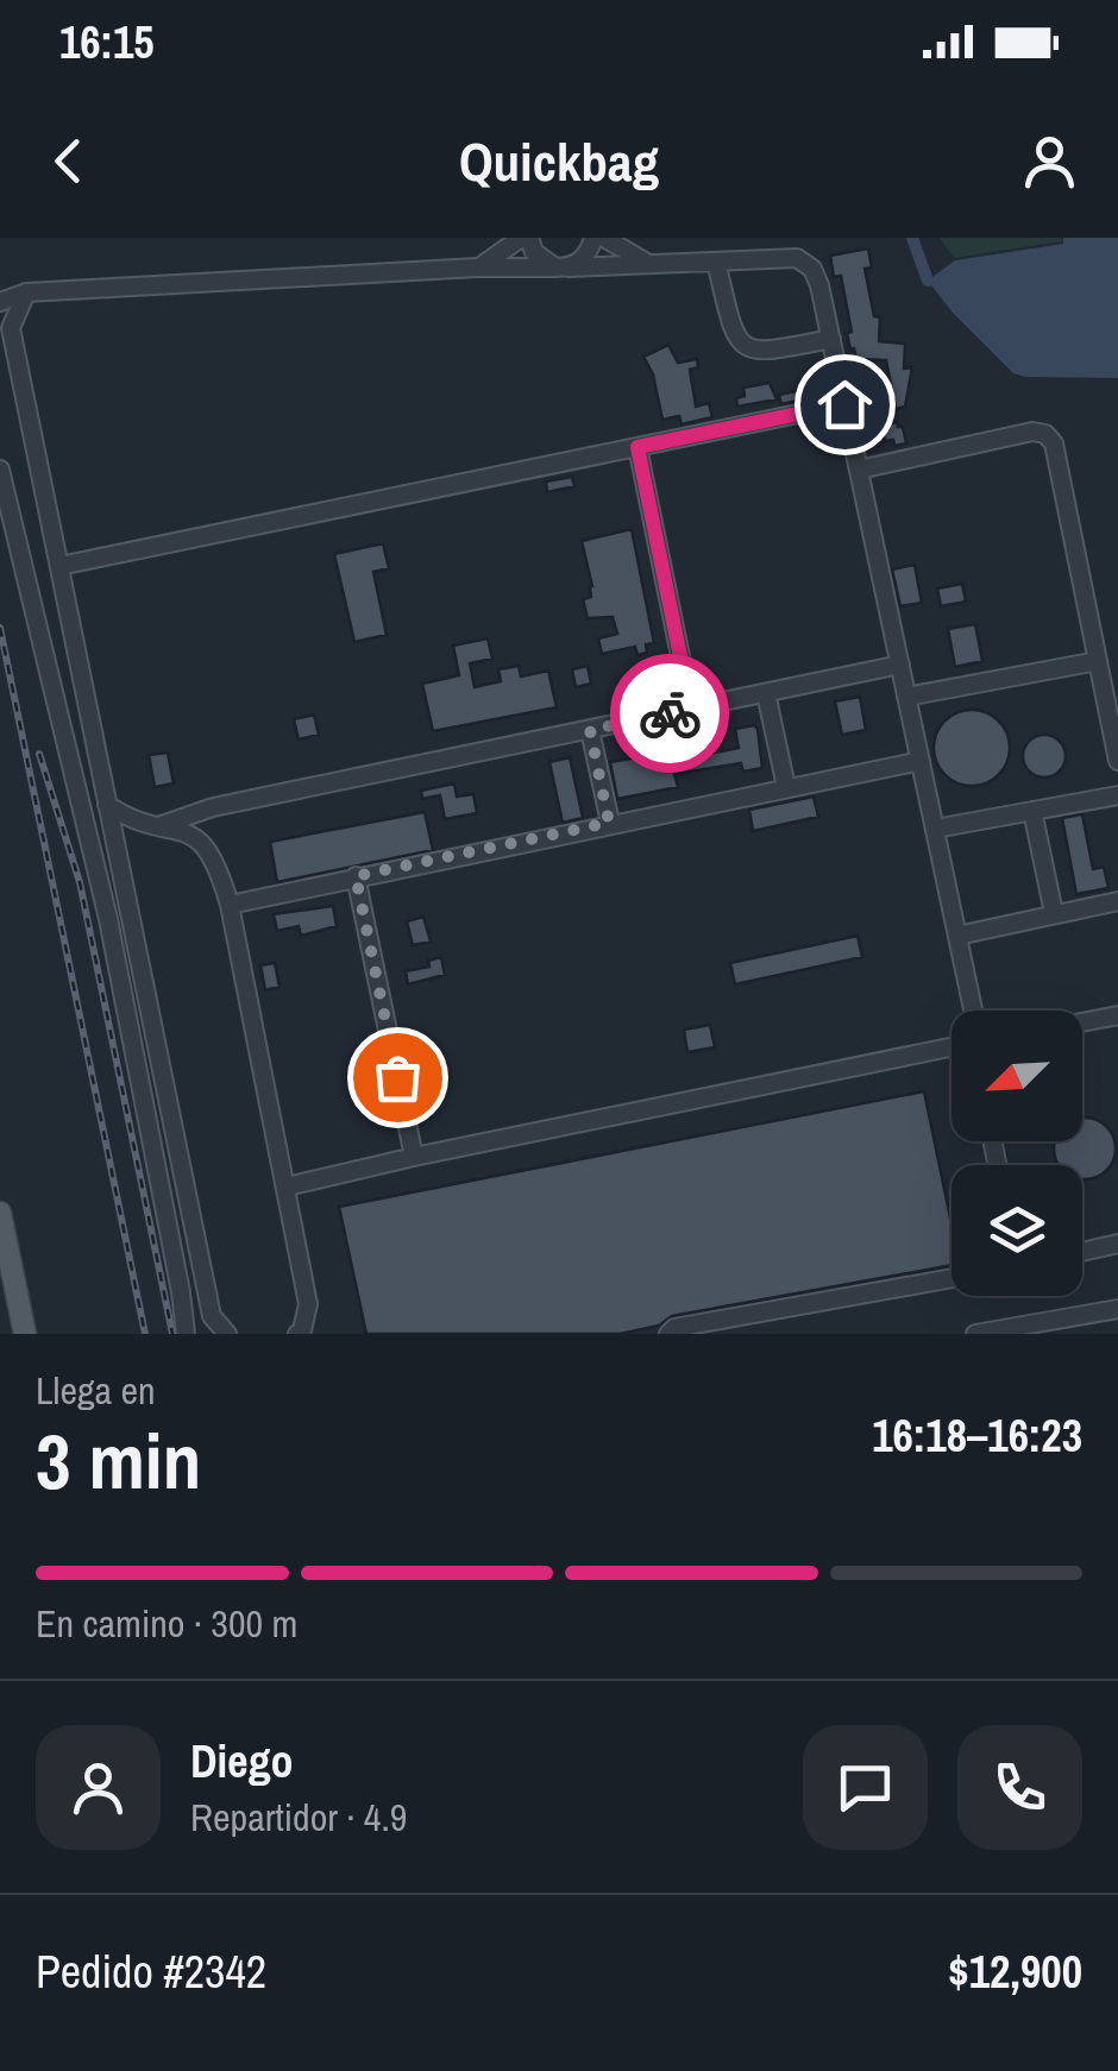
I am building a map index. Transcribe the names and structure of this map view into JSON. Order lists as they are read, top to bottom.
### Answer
{
  "north": "bottom left",
  "page": {
    "status": "16:15",
    "header": "Quickbag",
    "heading": ["3 min", "Llega en", "16:18–16:23"],
    "panel": [
      "Diego",
      "Repartidor · 4.9",
      "Pedido #2342",
      "$12,900"
    ],
    "bar": "En camino · 300 m"
  }
}
